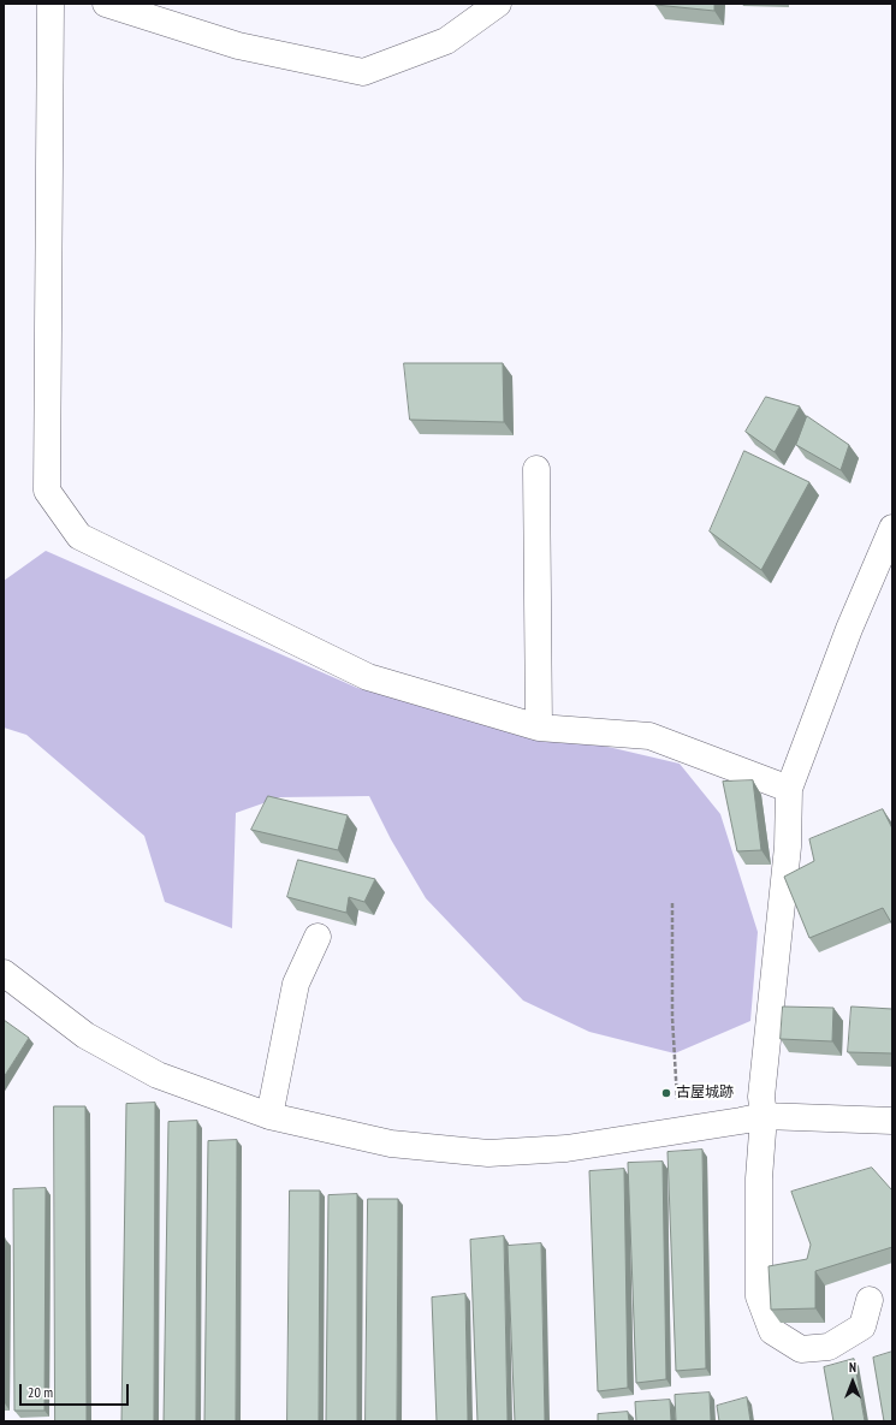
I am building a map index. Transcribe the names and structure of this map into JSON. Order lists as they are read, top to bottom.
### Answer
{
  "places": ["古屋城跡"],
  "scale_bar": "20 m",
  "north": "top"
}
